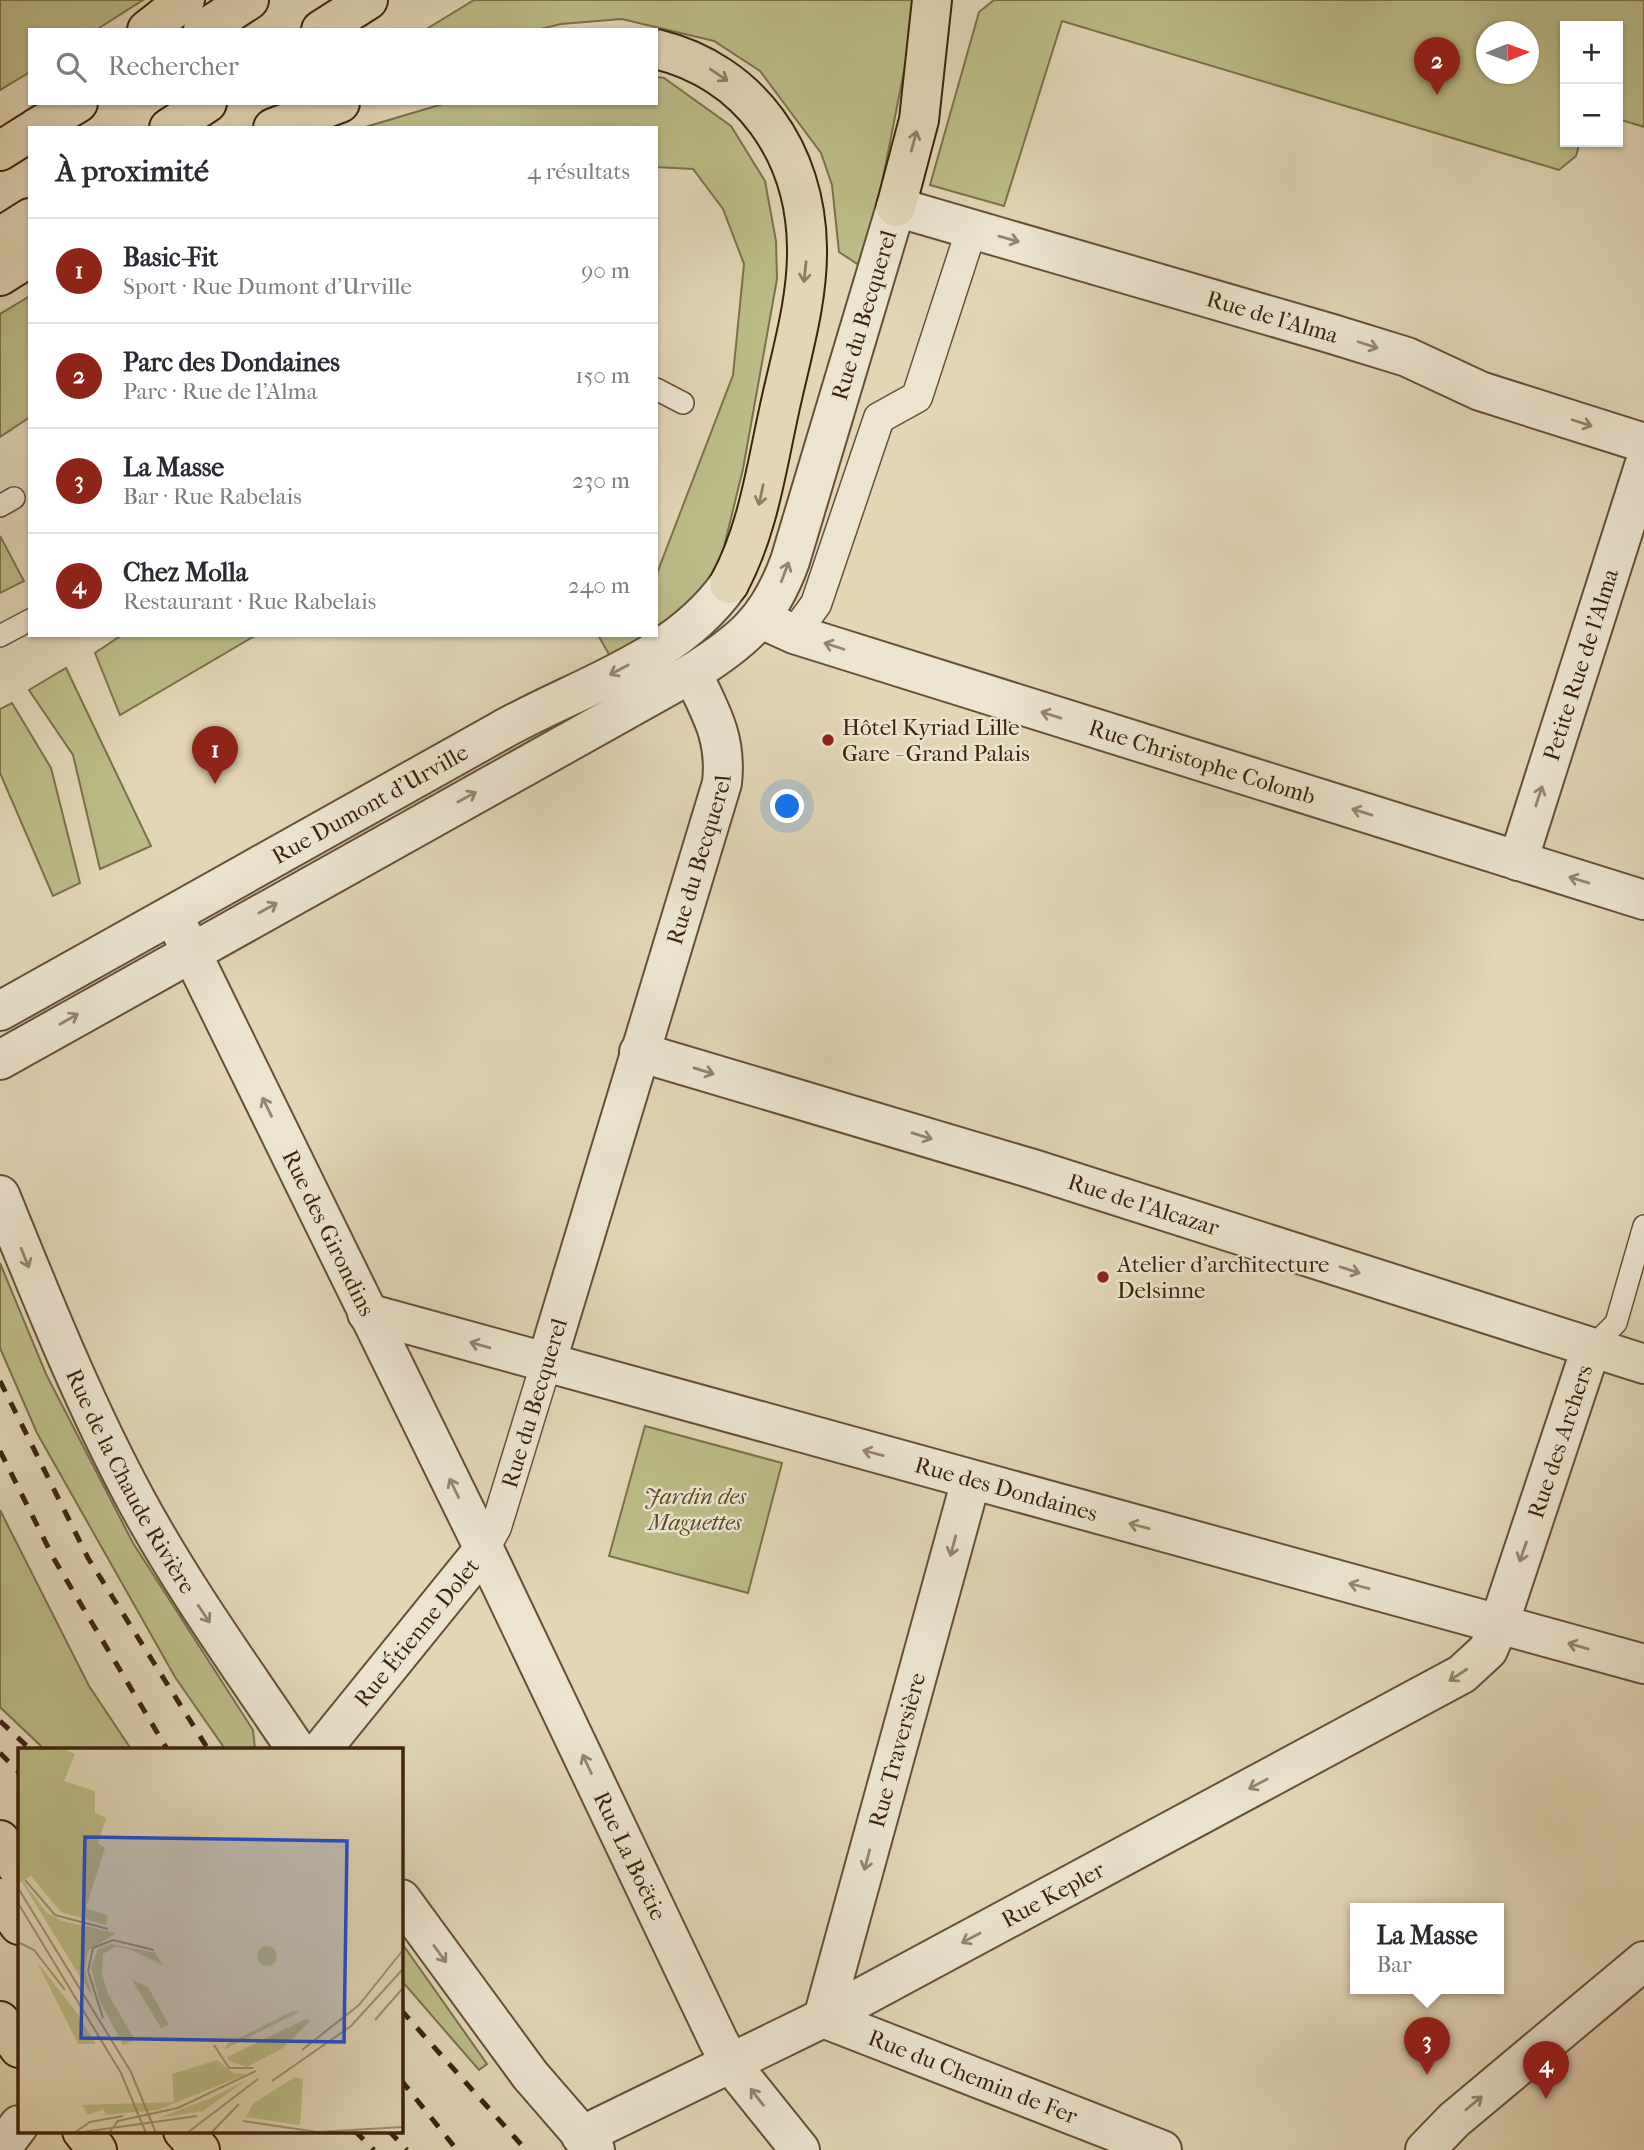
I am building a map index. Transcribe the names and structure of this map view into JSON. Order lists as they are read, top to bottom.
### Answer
{
  "streets": {
    "street": [
      "Rue du Becquerel",
      "Rue de l'Alma",
      "Petite Rue de l'Alma",
      "Rue Christophe Colomb",
      "Rue Dumont d'Urville",
      "Rue de l'Alcazar",
      "Rue des Girondins",
      "Rue des Archers",
      "Rue de la Chaude Rivière",
      "Rue des Dondaines",
      "Rue Étienne Dolet",
      "Rue Traversière",
      "Rue La Boëtie",
      "Rue Kepler",
      "Rue du Chemin de Fer"
    ]
  },
  "crossings": [
    ["Rue du Becquerel", "Rue de l'Alma"],
    ["Rue du Becquerel", "Rue Christophe Colomb"],
    ["Rue du Becquerel", "Rue Dumont d'Urville"],
    ["Rue du Becquerel", "Rue de l'Alcazar"],
    ["Rue du Becquerel", "Rue des Girondins"],
    ["Rue du Becquerel", "Rue des Dondaines"],
    ["Rue du Becquerel", "Rue Étienne Dolet"],
    ["Rue du Becquerel", "Rue La Boëtie"],
    ["Petite Rue de l'Alma", "Rue Christophe Colomb"],
    ["Rue Dumont d'Urville", "Rue des Girondins"],
    ["Rue de l'Alcazar", "Rue des Archers"],
    ["Rue des Girondins", "Rue des Dondaines"],
    ["Rue des Girondins", "Rue Étienne Dolet"],
    ["Rue des Girondins", "Rue La Boëtie"],
    ["Rue des Archers", "Rue des Dondaines"],
    ["Rue des Archers", "Rue Kepler"],
    ["Rue des Dondaines", "Rue Traversière"],
    ["Rue des Dondaines", "Rue Kepler"],
    ["Rue Étienne Dolet", "Rue La Boëtie"],
    ["Rue Traversière", "Rue Kepler"],
    ["Rue Traversière", "Rue du Chemin de Fer"],
    ["Rue La Boëtie", "Rue Kepler"],
    ["Rue Kepler", "Rue du Chemin de Fer"]
  ],
  "one_way": [
    "Rue de l'Alma",
    "Petite Rue de l'Alma",
    "Rue Christophe Colomb",
    "Rue de l'Alcazar",
    "Rue des Girondins",
    "Rue des Archers",
    "Rue de la Chaude Rivière",
    "Rue des Dondaines",
    "Rue Traversière",
    "Rue Kepler"
  ],
  "parks": ["Jardin des Maguettes"],
  "places": ["Hôtel Kyriad Lille Gare - Grand Palais", "Atelier d'architecture Delsinne"],
  "north": "right",
  "page": {
    "map_buttons": ["+", "−"],
    "search": "Rechercher",
    "pins": [
      "2",
      "1",
      "3",
      "4"
    ],
    "heading": ["À proximité", "4 résultats"],
    "list": [
      {
        "mark": "1",
        "name": "Basic-Fit",
        "note": "Sport · Rue Dumont d'Urville",
        "value": "90 m"
      },
      {
        "mark": "2",
        "name": "Parc des Dondaines",
        "note": "Parc · Rue de l'Alma",
        "value": "150 m"
      },
      {
        "mark": "3",
        "name": "La Masse",
        "note": "Bar · Rue Rabelais",
        "value": "230 m"
      },
      {
        "mark": "4",
        "name": "Chez Molla",
        "note": "Restaurant · Rue Rabelais",
        "value": "240 m"
      }
    ],
    "popup": ["La Masse", "Bar"]
  }
}
